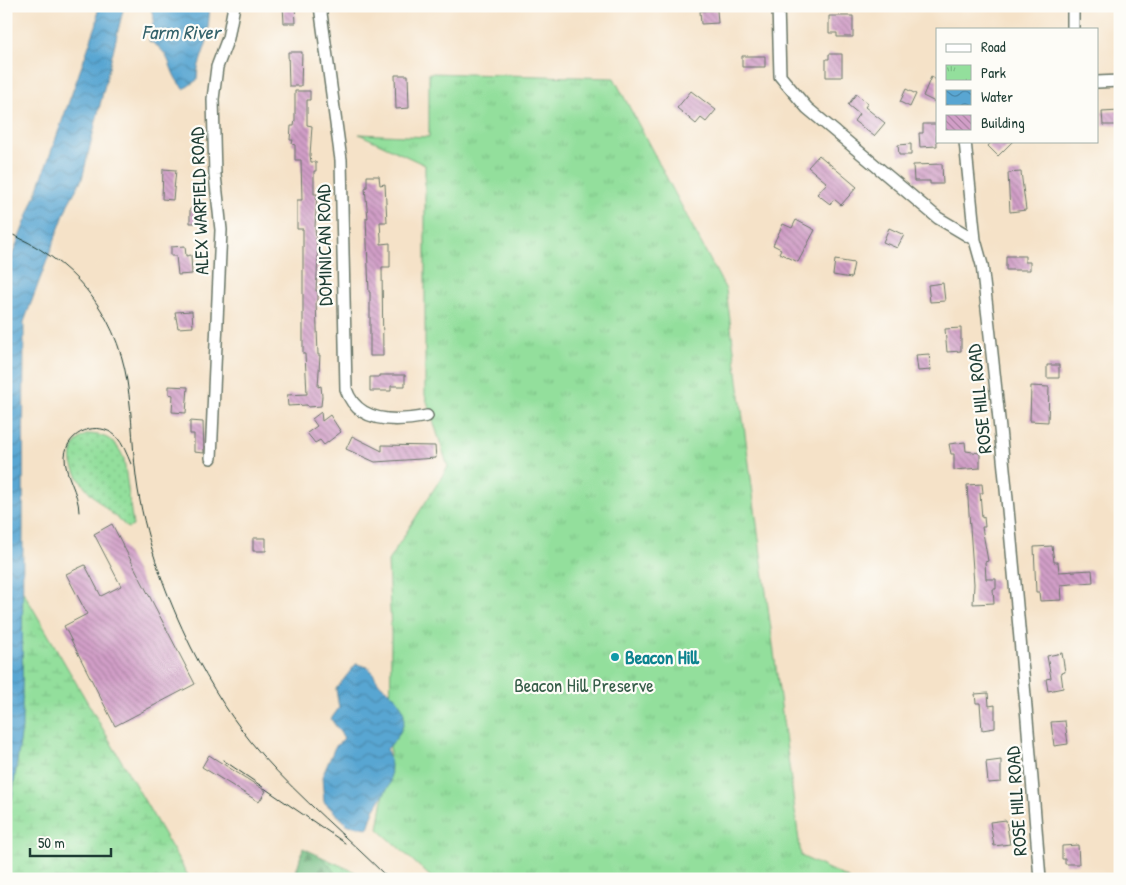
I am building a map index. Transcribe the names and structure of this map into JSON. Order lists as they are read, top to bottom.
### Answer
{
  "streets": {
    "street": ["ALEX WARFIELD ROAD", "DOMINICAN ROAD", "ROSE HILL ROAD"]
  },
  "water": ["Farm River"],
  "parks": ["Beacon Hill Preserve"],
  "places": ["Beacon Hill"],
  "legend": [
    "Road",
    "Park",
    "Water",
    "Building"
  ],
  "scale_bar": "50 m"
}
